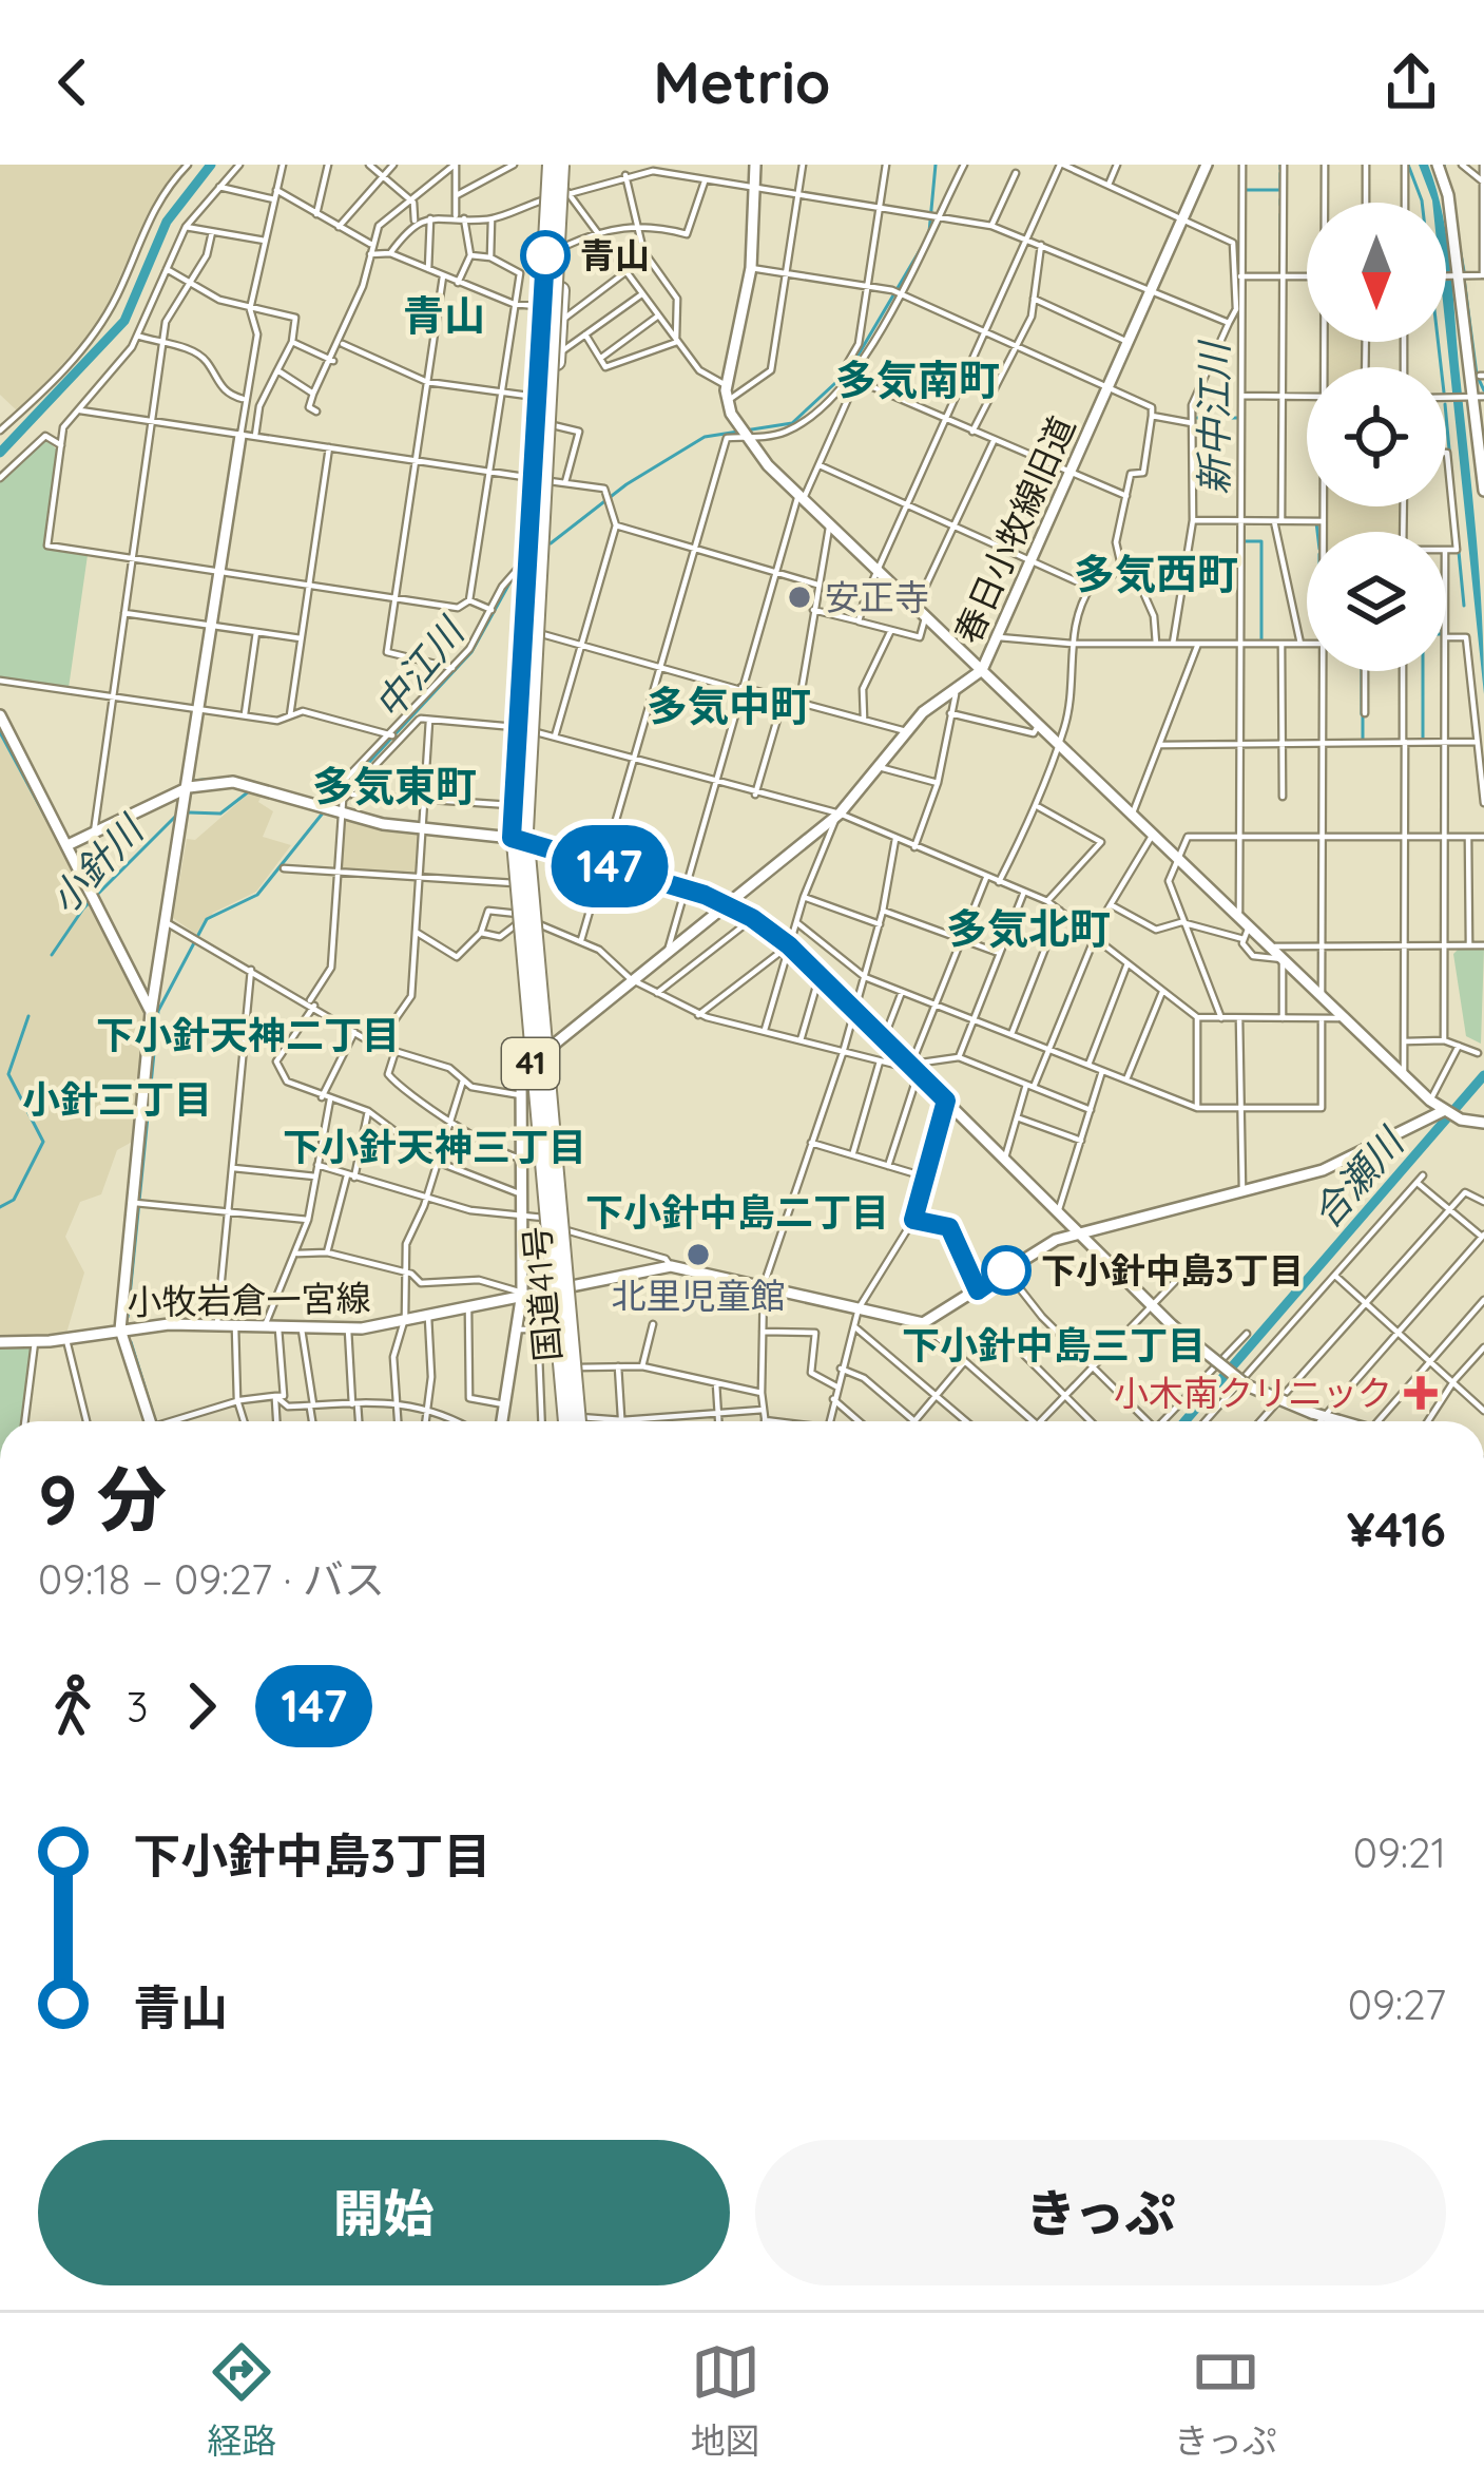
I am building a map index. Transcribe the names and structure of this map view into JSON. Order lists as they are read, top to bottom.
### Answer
{
  "streets": {
    "highway": ["41", "国道41号"],
    "street": ["春日小牧線旧道", "小牧岩倉一宮線"]
  },
  "crossings": [
    ["春日小牧線旧道", "国道41号"],
    ["国道41号", "小牧岩倉一宮線"]
  ],
  "districts": [
    "青山",
    "多気南町",
    "多気西町",
    "多気中町",
    "多気東町",
    "多気北町",
    "下小針天神二丁目",
    "小針三丁目",
    "下小針天神三丁目",
    "下小針中島二丁目",
    "下小針中島三丁目"
  ],
  "water": [
    "新中江川",
    "中江川",
    "小針川",
    "合瀬川"
  ],
  "places": {
    "other": [
      "青山",
      "安正寺",
      "北里児童館",
      "下小針中島3丁目"
    ],
    "health": ["小木南クリニック"]
  },
  "lines": ["bus line 147"],
  "north": "bottom",
  "page": {
    "header": "Metrio",
    "on_map": "147",
    "heading": ["9 分", "09:18 – 09:27 · バス", "¥416"],
    "legs": ["3", "147"],
    "list": [
      {
        "name": "下小針中島3丁目",
        "value": "09:21"
      },
      {
        "name": "青山",
        "value": "09:27"
      }
    ],
    "buttons": ["開始", "きっぷ"],
    "tabs": ["経路", "地図", "きっぷ"]
  }
}
